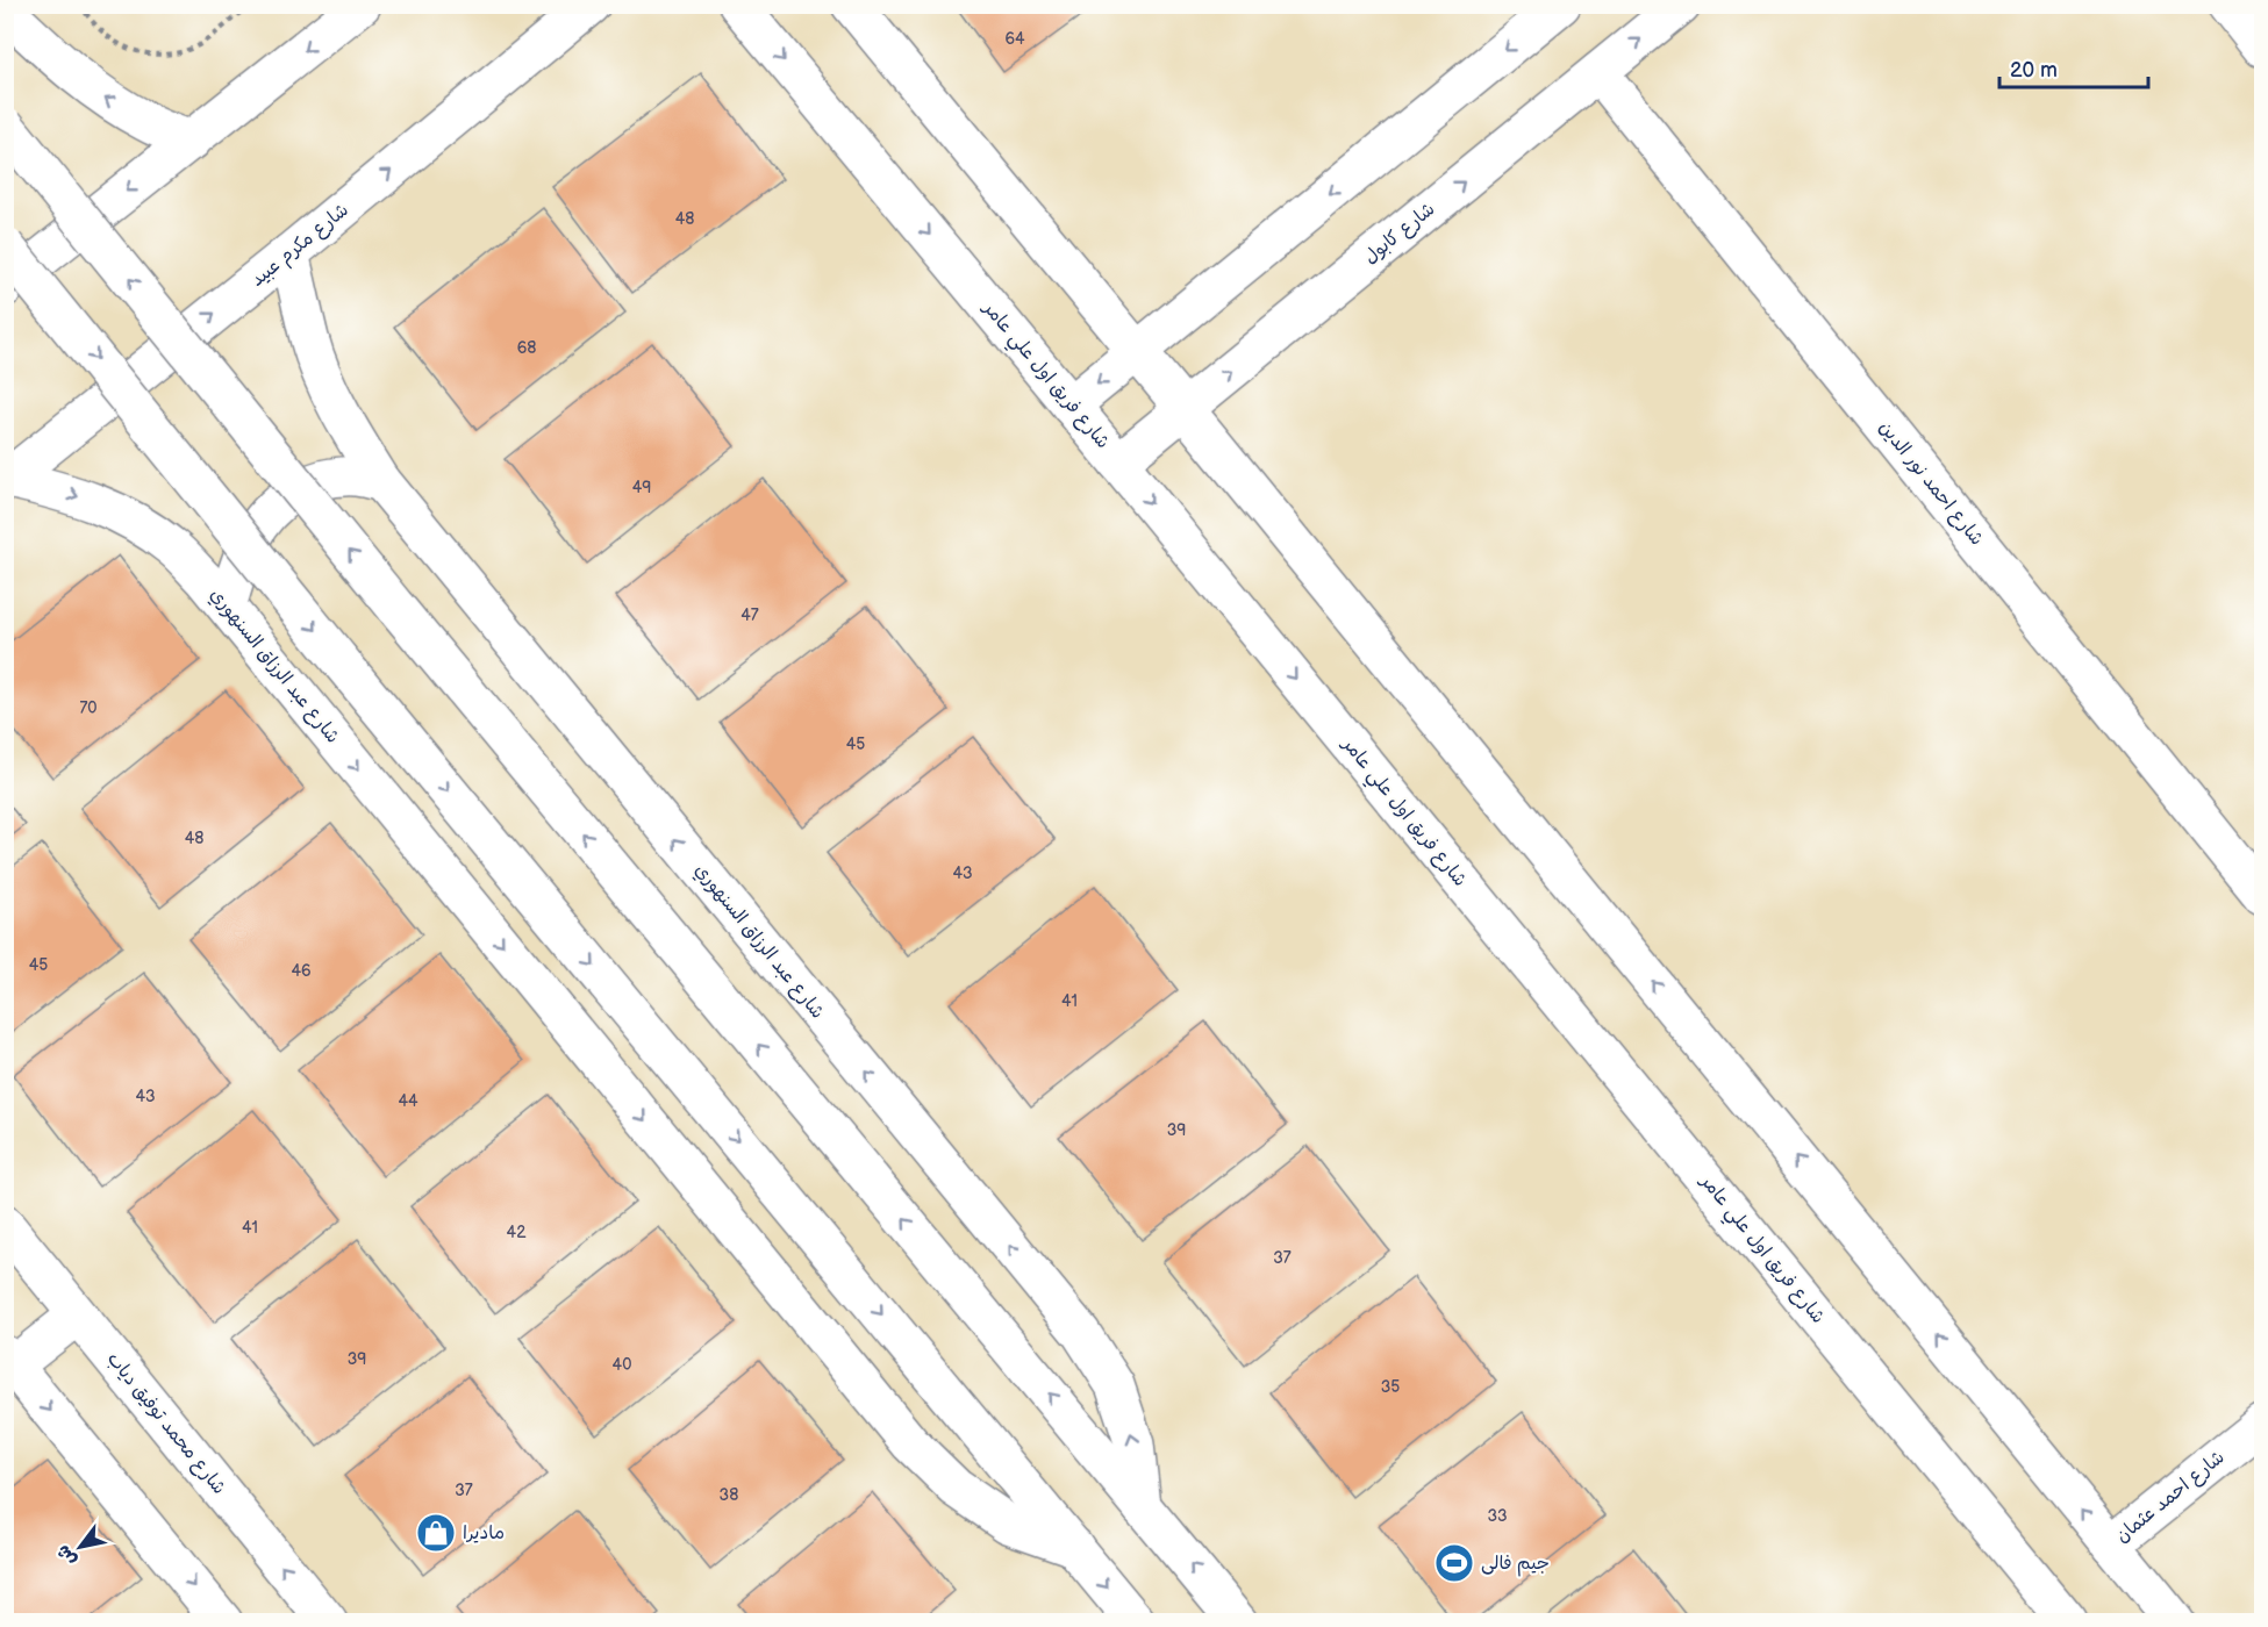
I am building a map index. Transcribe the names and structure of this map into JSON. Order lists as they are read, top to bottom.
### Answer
{
  "streets": {
    "street": [
      "شارع كابول",
      "شارع مكرم عبيد",
      "شارع فريق اول علي عامر",
      "شارع احمد نور الدين",
      "شارع عبد الرزاق السنهوري",
      "شارع محمد توفيق دياب",
      "شارع احمد عثمان"
    ]
  },
  "crossings": [
    ["شارع كابول", "شارع فريق اول علي عامر"],
    ["شارع كابول", "شارع احمد نور الدين"],
    ["شارع مكرم عبيد", "شارع عبد الرزاق السنهوري"]
  ],
  "places": {
    "shop": ["ماديرا"],
    "sports": ["جيم فالى"]
  },
  "house_numbers": [
    "64",
    "48",
    "68",
    "49",
    "47",
    "70",
    "45",
    "48",
    "43",
    "45",
    "46",
    "41",
    "43",
    "44",
    "39",
    "41",
    "42",
    "37",
    "39",
    "40",
    "35",
    "37",
    "38",
    "33"
  ],
  "scale_bar": "20 m",
  "north": "bottom left"
}
